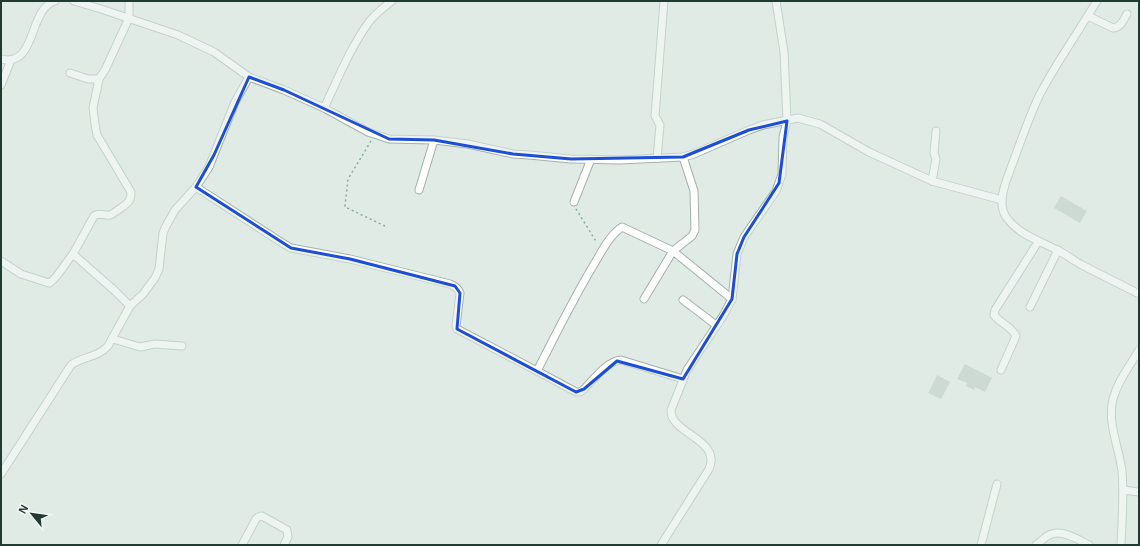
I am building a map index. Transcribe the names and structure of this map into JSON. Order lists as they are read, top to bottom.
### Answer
{
  "north": "top left"
}
